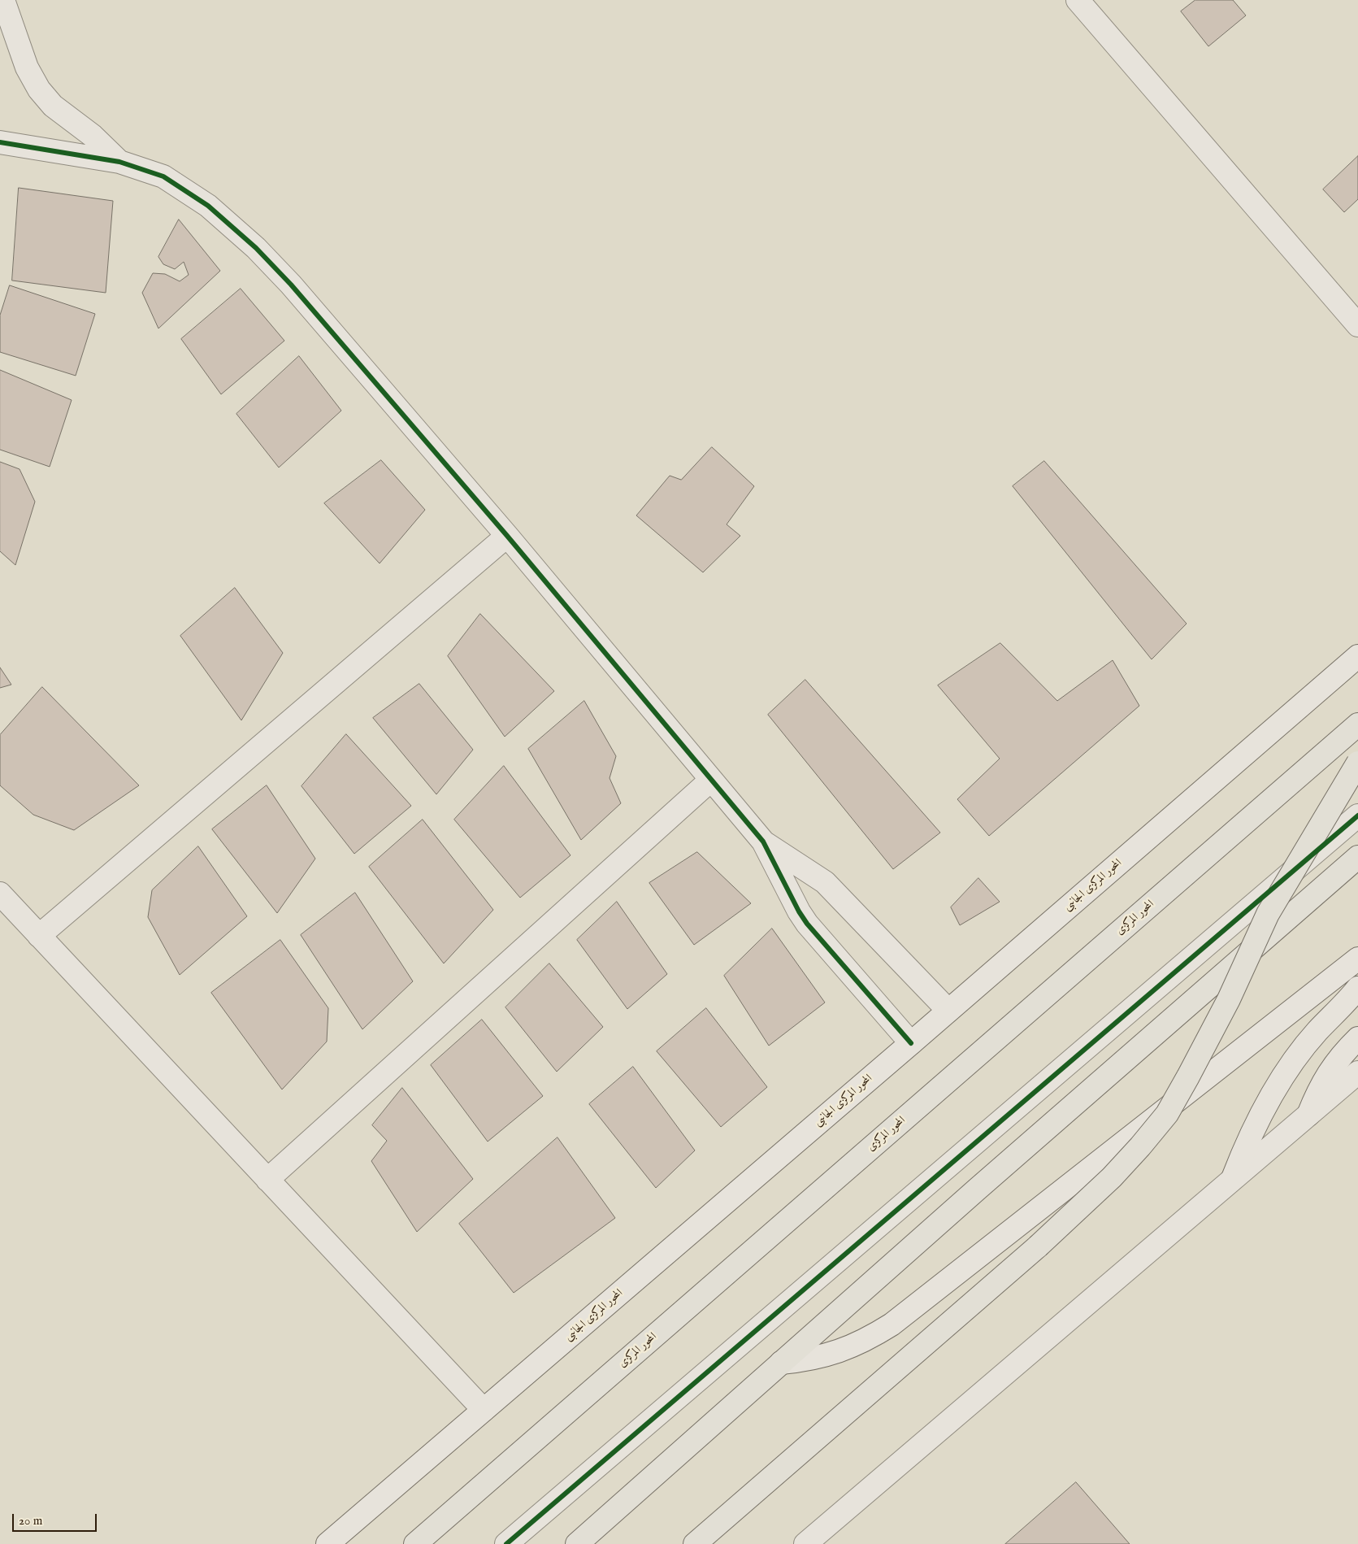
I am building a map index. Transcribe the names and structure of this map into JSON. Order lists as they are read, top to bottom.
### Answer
{
  "streets": {
    "highway": ["المحور المركزى"],
    "street": ["المحور المركزى الجانبى"]
  },
  "scale_bar": "20 m"
}
